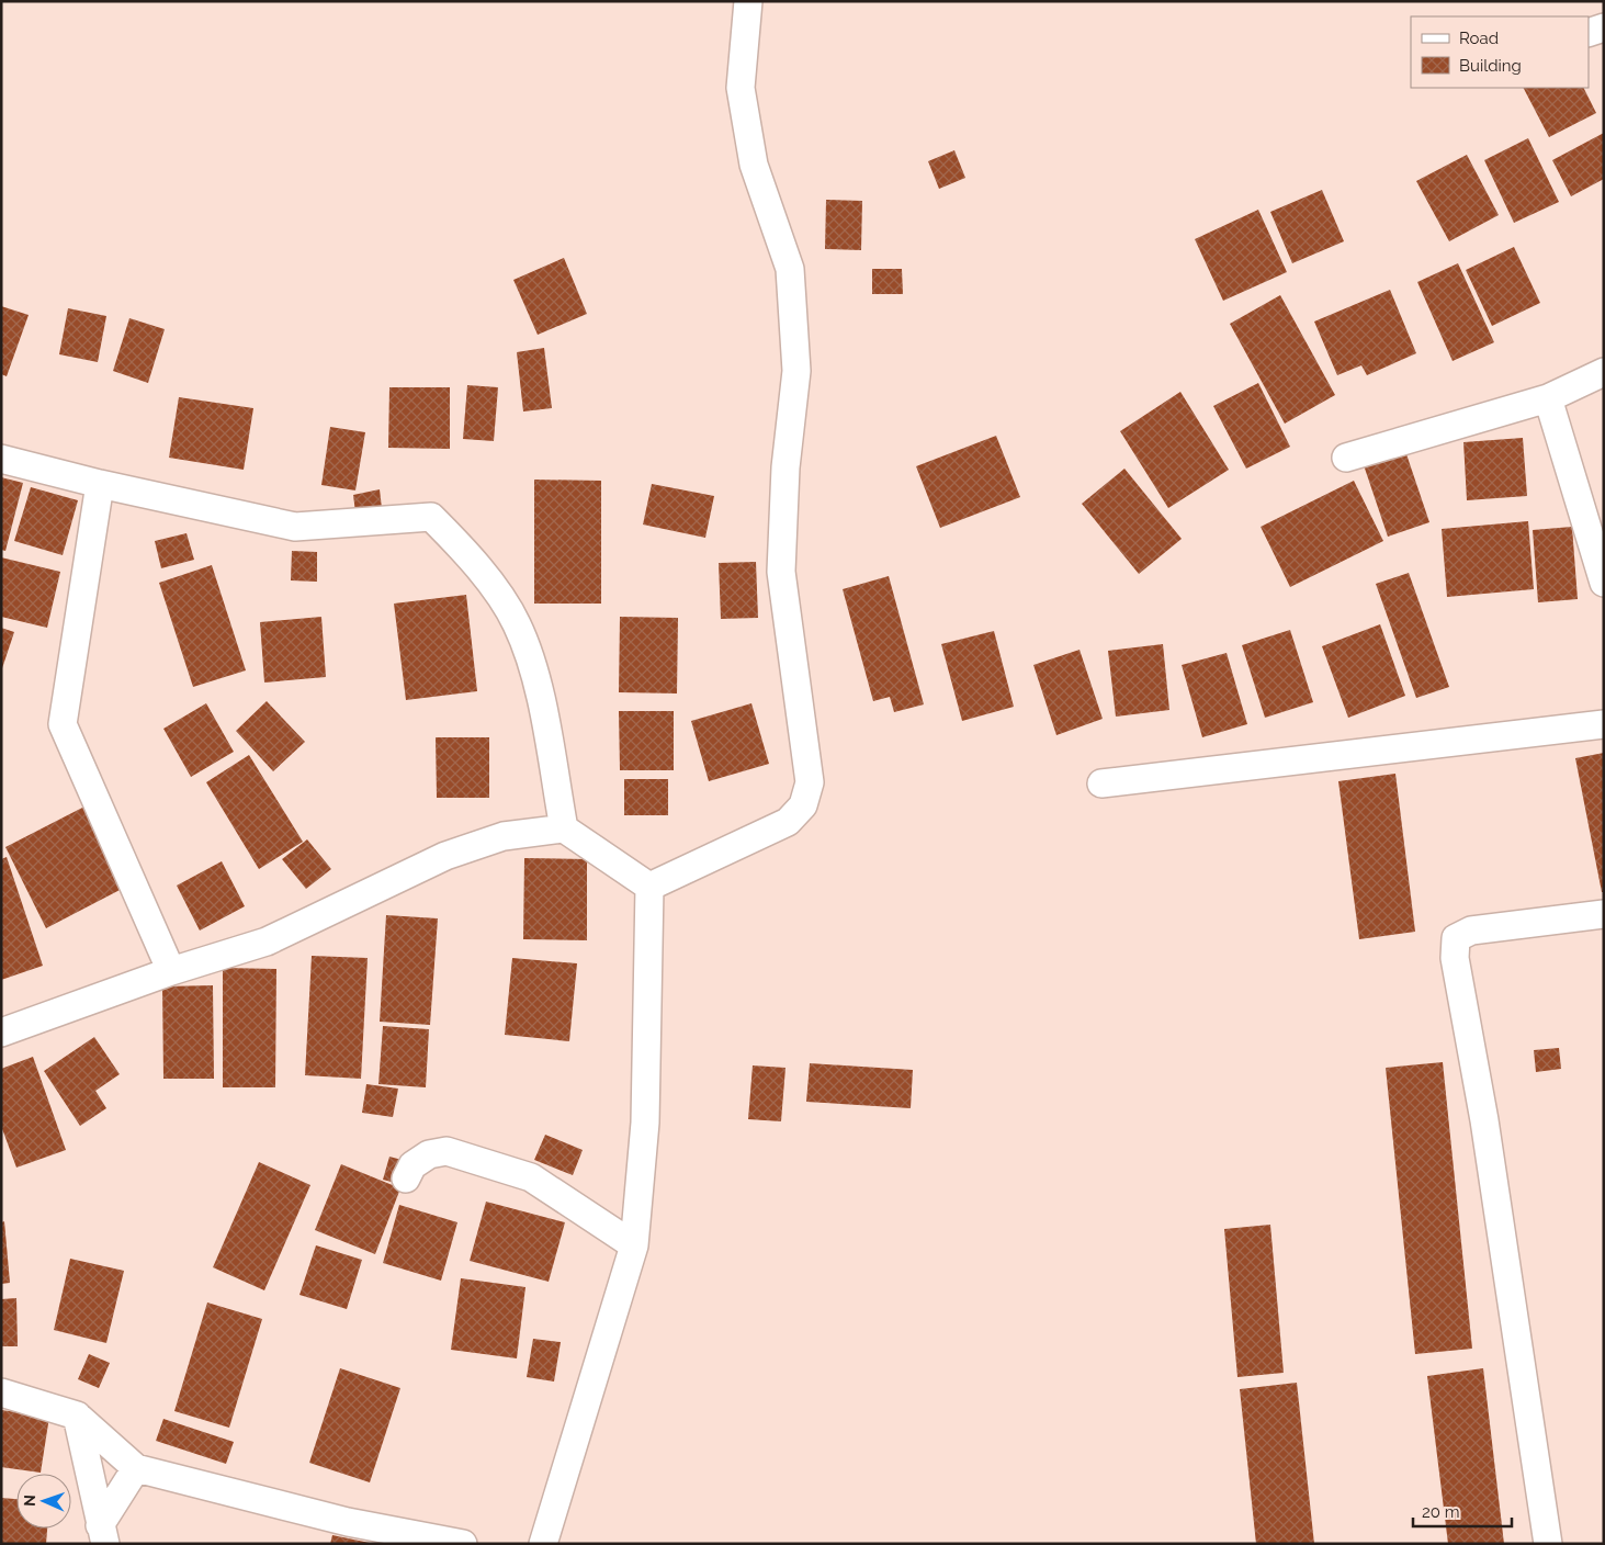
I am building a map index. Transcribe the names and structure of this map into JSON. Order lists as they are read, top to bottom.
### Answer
{
  "legend": ["Road", "Building"],
  "scale_bar": "20 m",
  "north": "left"
}
